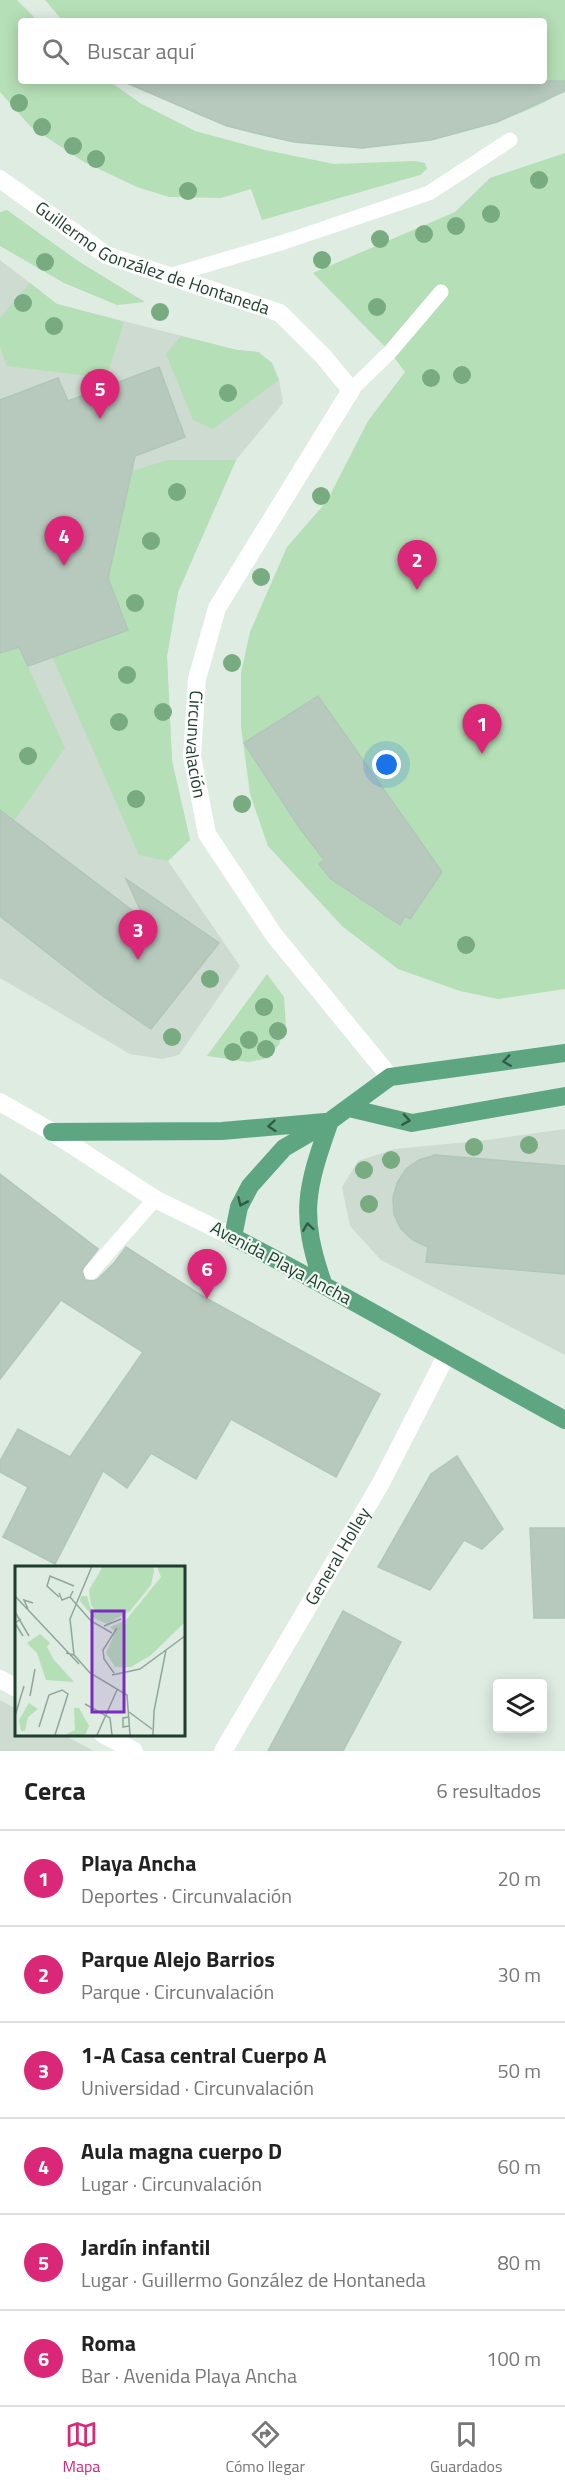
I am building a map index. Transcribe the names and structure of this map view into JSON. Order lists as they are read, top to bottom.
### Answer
{
  "streets": {
    "main road": ["Avenida Playa Ancha"],
    "street": ["Guillermo González de Hontaneda", "Circunvalación", "General Holley"]
  },
  "crossings": [
    ["Guillermo González de Hontaneda", "Circunvalación"],
    ["Avenida Playa Ancha", "General Holley"]
  ],
  "page": {
    "search": "Buscar aquí",
    "pins": [
      "5",
      "4",
      "2",
      "1",
      "3",
      "6"
    ],
    "heading": ["Cerca", "6 resultados"],
    "list": [
      {
        "mark": "1",
        "name": "Playa Ancha",
        "note": "Deportes · Circunvalación",
        "value": "20 m"
      },
      {
        "mark": "2",
        "name": "Parque Alejo Barrios",
        "note": "Parque · Circunvalación",
        "value": "30 m"
      },
      {
        "mark": "3",
        "name": "1-A Casa central Cuerpo A",
        "note": "Universidad · Circunvalación",
        "value": "50 m"
      },
      {
        "mark": "4",
        "name": "Aula magna cuerpo D",
        "note": "Lugar · Circunvalación",
        "value": "60 m"
      },
      {
        "mark": "5",
        "name": "Jardín infantil",
        "note": "Lugar · Guillermo González de Hontaneda",
        "value": "80 m"
      },
      {
        "mark": "6",
        "name": "Roma",
        "note": "Bar · Avenida Playa Ancha",
        "value": "100 m"
      }
    ],
    "nav": ["Mapa", "Cómo llegar", "Guardados"]
  }
}
